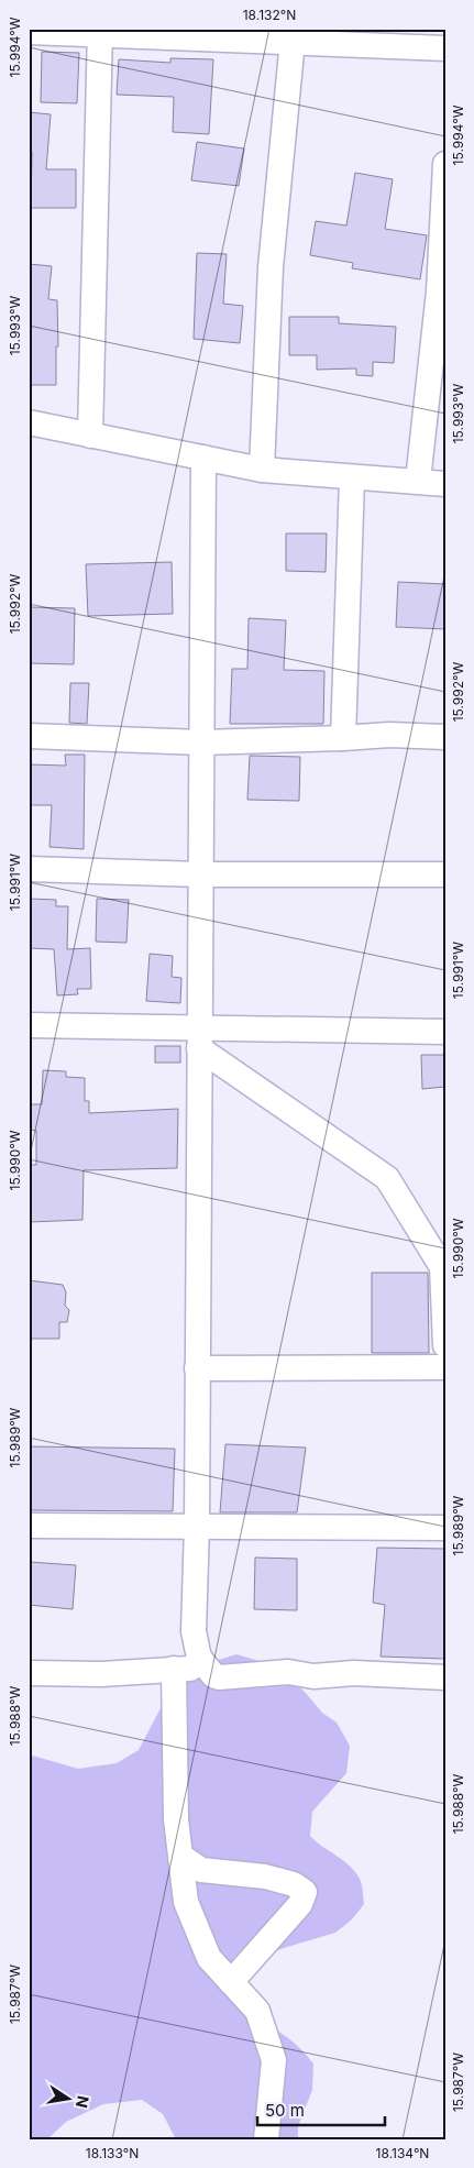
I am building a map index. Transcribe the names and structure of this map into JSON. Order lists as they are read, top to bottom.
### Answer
{
  "scale_bar": "50 m",
  "north": "right",
  "coordinates": [
    "18.132°N",
    "15.994°W",
    "15.993°W",
    "15.992°W",
    "15.991°W",
    "15.990°W",
    "15.989°W",
    "15.988°W",
    "15.987°W",
    "18.133°N",
    "18.134°N"
  ]
}
